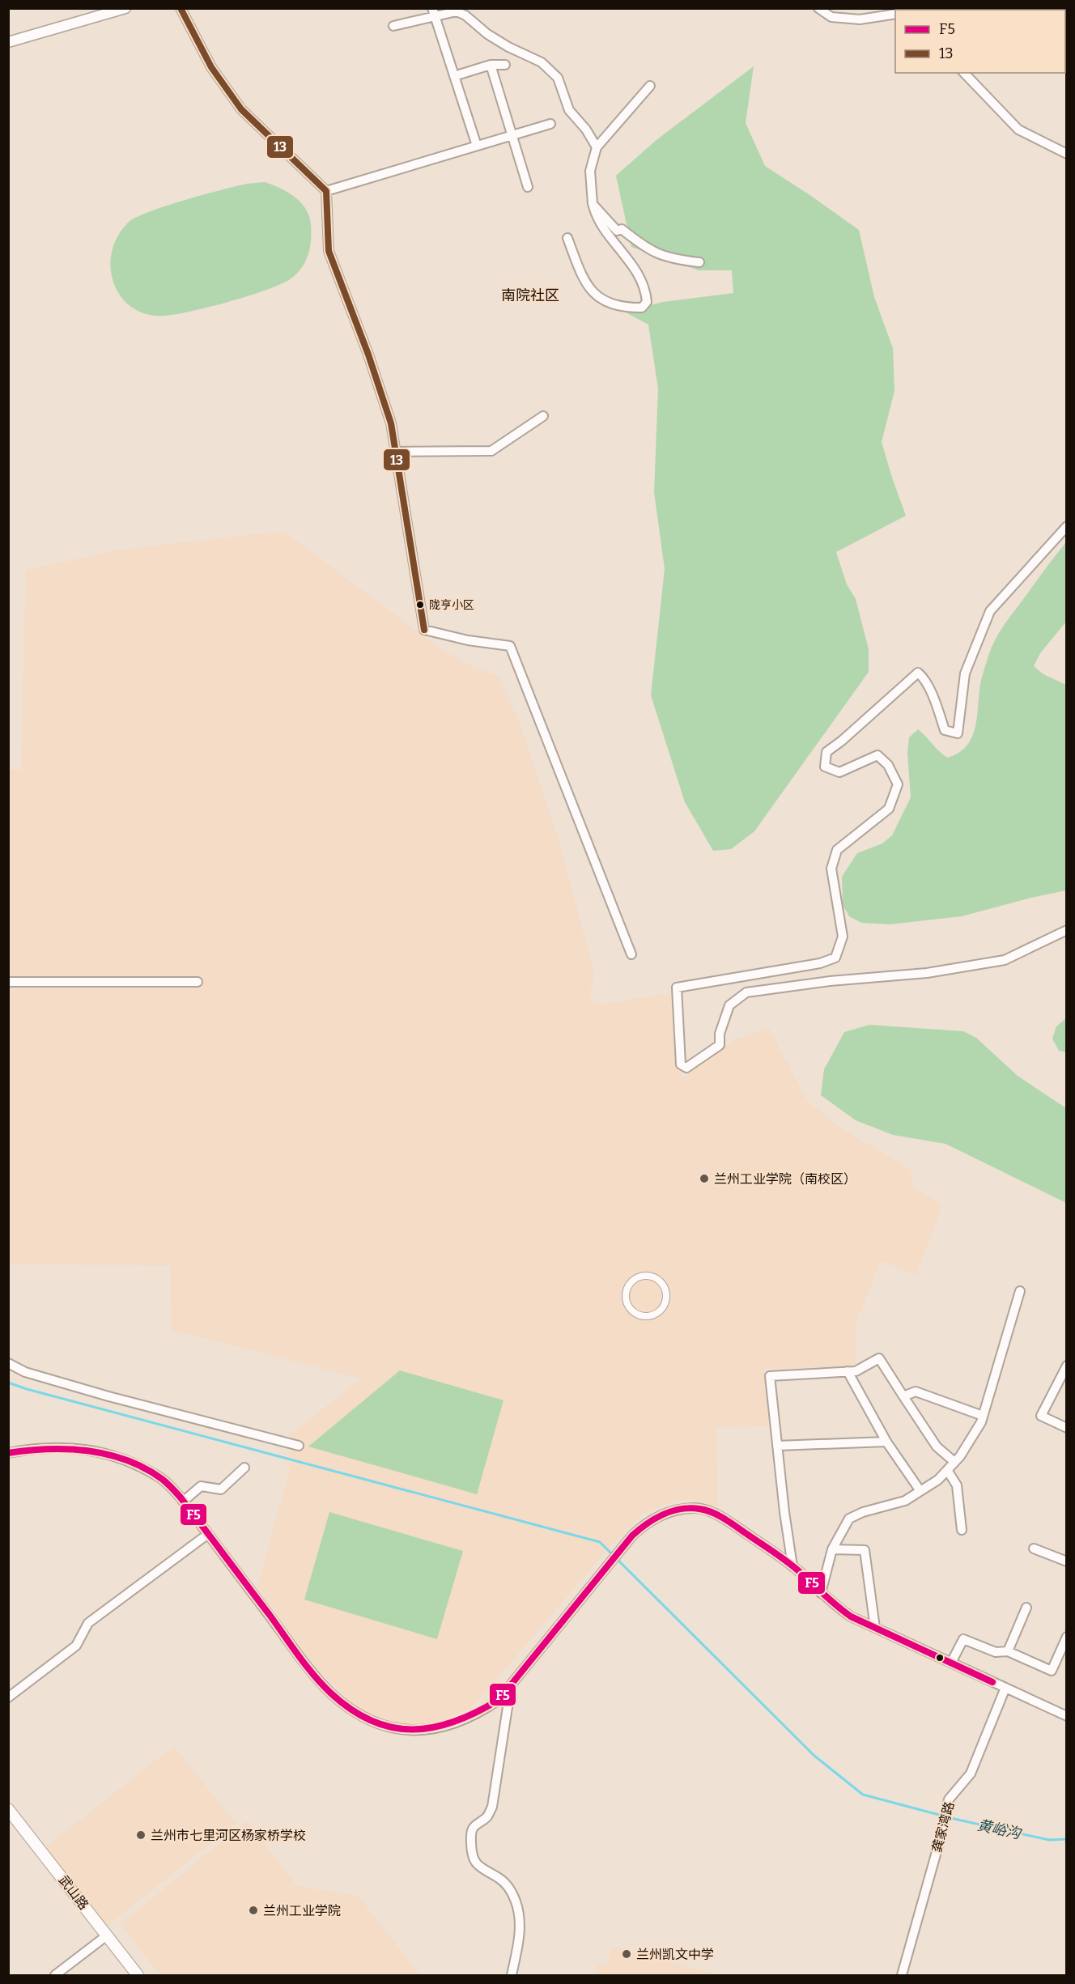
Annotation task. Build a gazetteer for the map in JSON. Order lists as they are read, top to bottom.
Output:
{
  "streets": {
    "main road": ["武山路"],
    "street": ["龚家湾路"]
  },
  "districts": ["南院社区"],
  "water": ["黄峪沟"],
  "places": [
    "陇亨小区",
    "兰州工业学院（南校区）",
    "兰州市七里河区杨家桥学校",
    "兰州工业学院",
    "兰州凯文中学"
  ],
  "lines": ["transit line 13", "transit line F5"],
  "legend": ["F5", "13"]
}
